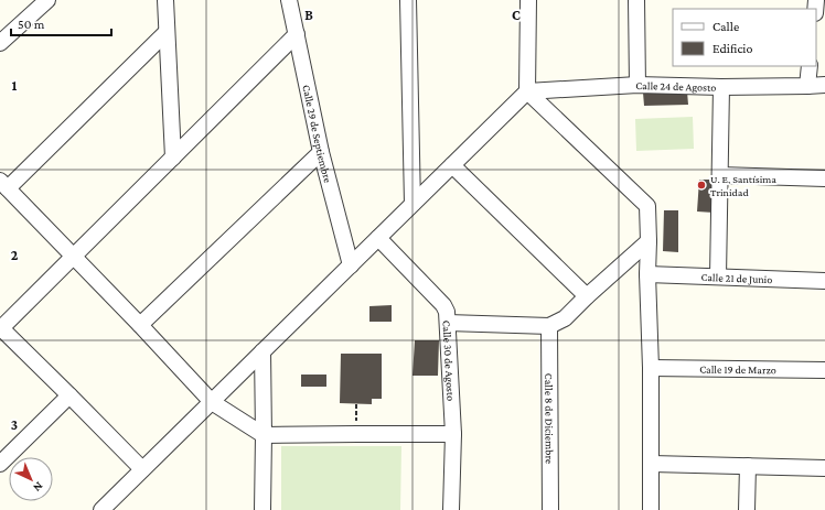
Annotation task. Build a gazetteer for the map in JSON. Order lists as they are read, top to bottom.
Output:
{
  "streets": {
    "street": [
      "Calle 24 de Agosto",
      "Calle 29 de Septiembre",
      "Calle 21 de Junio",
      "Calle 30 de Agosto",
      "Calle 19 de Marzo",
      "Calle 8 de Diciembre"
    ]
  },
  "places": ["U. E. Santísima Trinidad"],
  "legend": ["Calle", "Edificio"],
  "scale_bar": "50 m",
  "north": "bottom right",
  "grid": {
    "columns": ["B", "C"],
    "rows": ["1", "2", "3"]
  }
}
